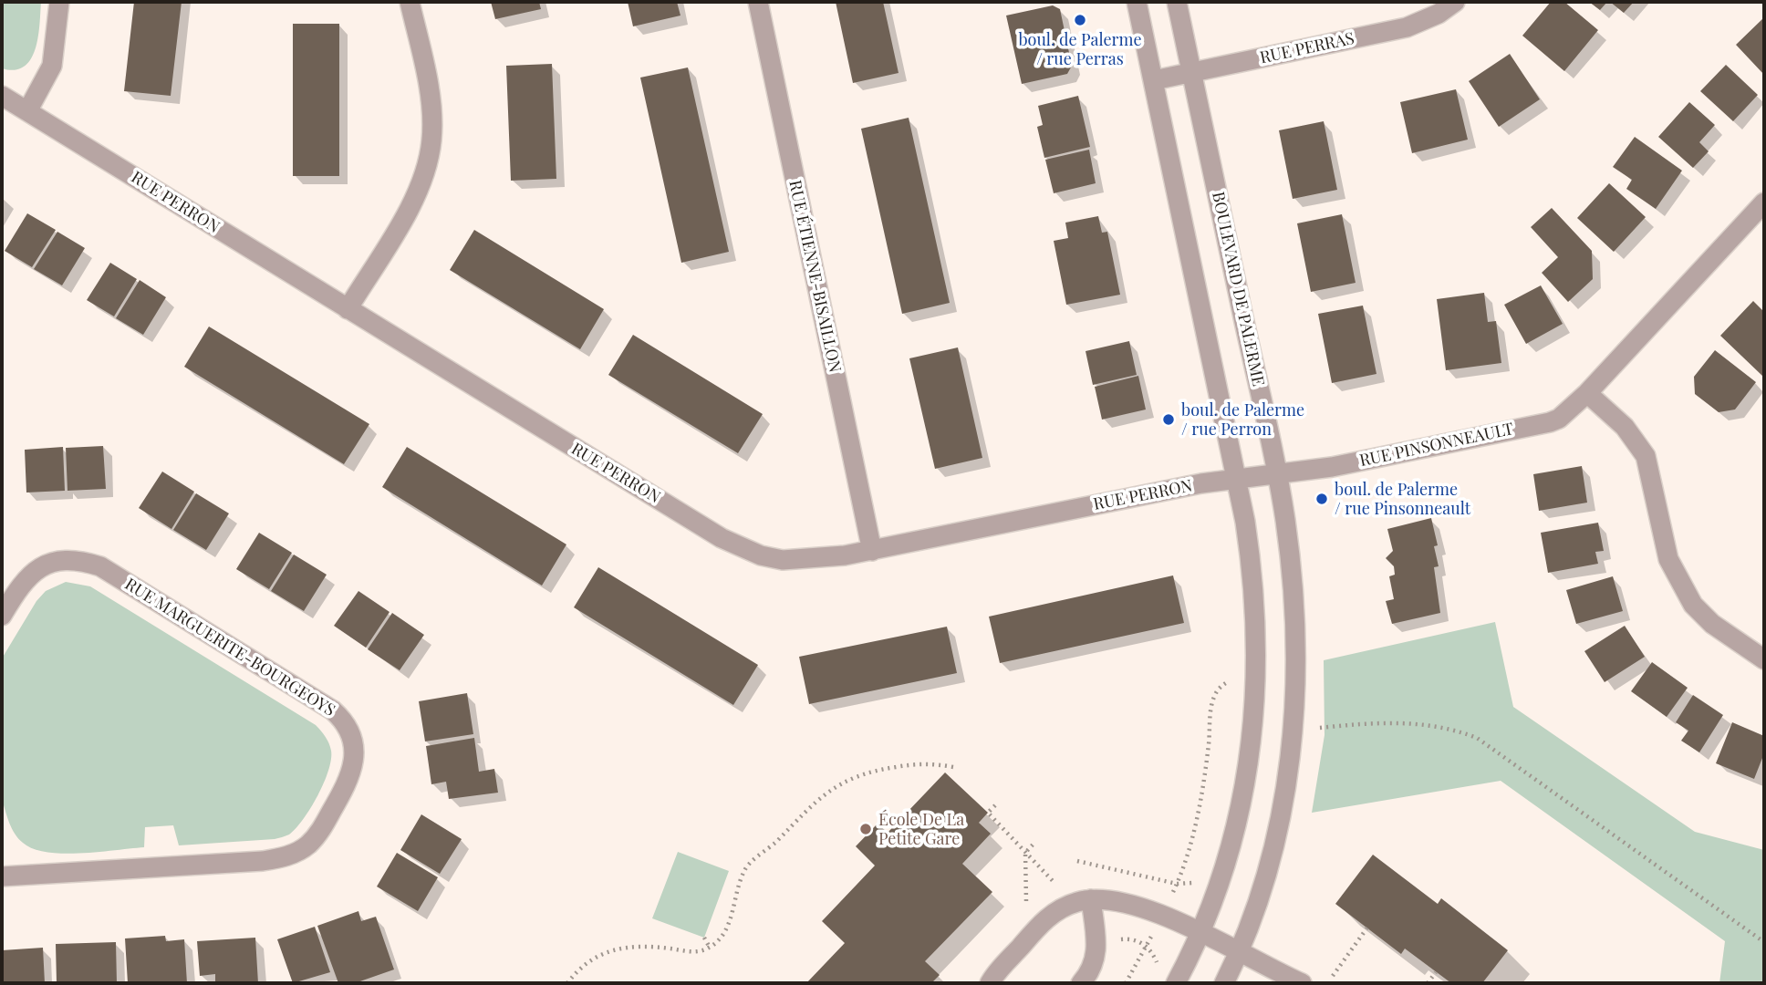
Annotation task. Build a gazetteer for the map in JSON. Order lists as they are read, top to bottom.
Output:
{
  "streets": {
    "street": [
      "RUE PERRAS",
      "RUE PERRON",
      "RUE ÉTIENNE-BISAILLON",
      "BOULEVARD DE PALERME",
      "RUE PINSONNEAULT",
      "RUE MARGUERITE-BOURGEOYS"
    ]
  },
  "crossings": [
    ["RUE PERRAS", "BOULEVARD DE PALERME"],
    ["RUE PERRON", "RUE ÉTIENNE-BISAILLON"],
    ["RUE PERRON", "BOULEVARD DE PALERME"],
    ["RUE PERRON", "RUE PINSONNEAULT"],
    ["BOULEVARD DE PALERME", "RUE PINSONNEAULT"]
  ],
  "places": [
    "boul. de Palerme / rue Perras",
    "boul. de Palerme / rue Perron",
    "boul. de Palerme / rue Pinsonneault",
    "École De La Petite Gare"
  ]
}
